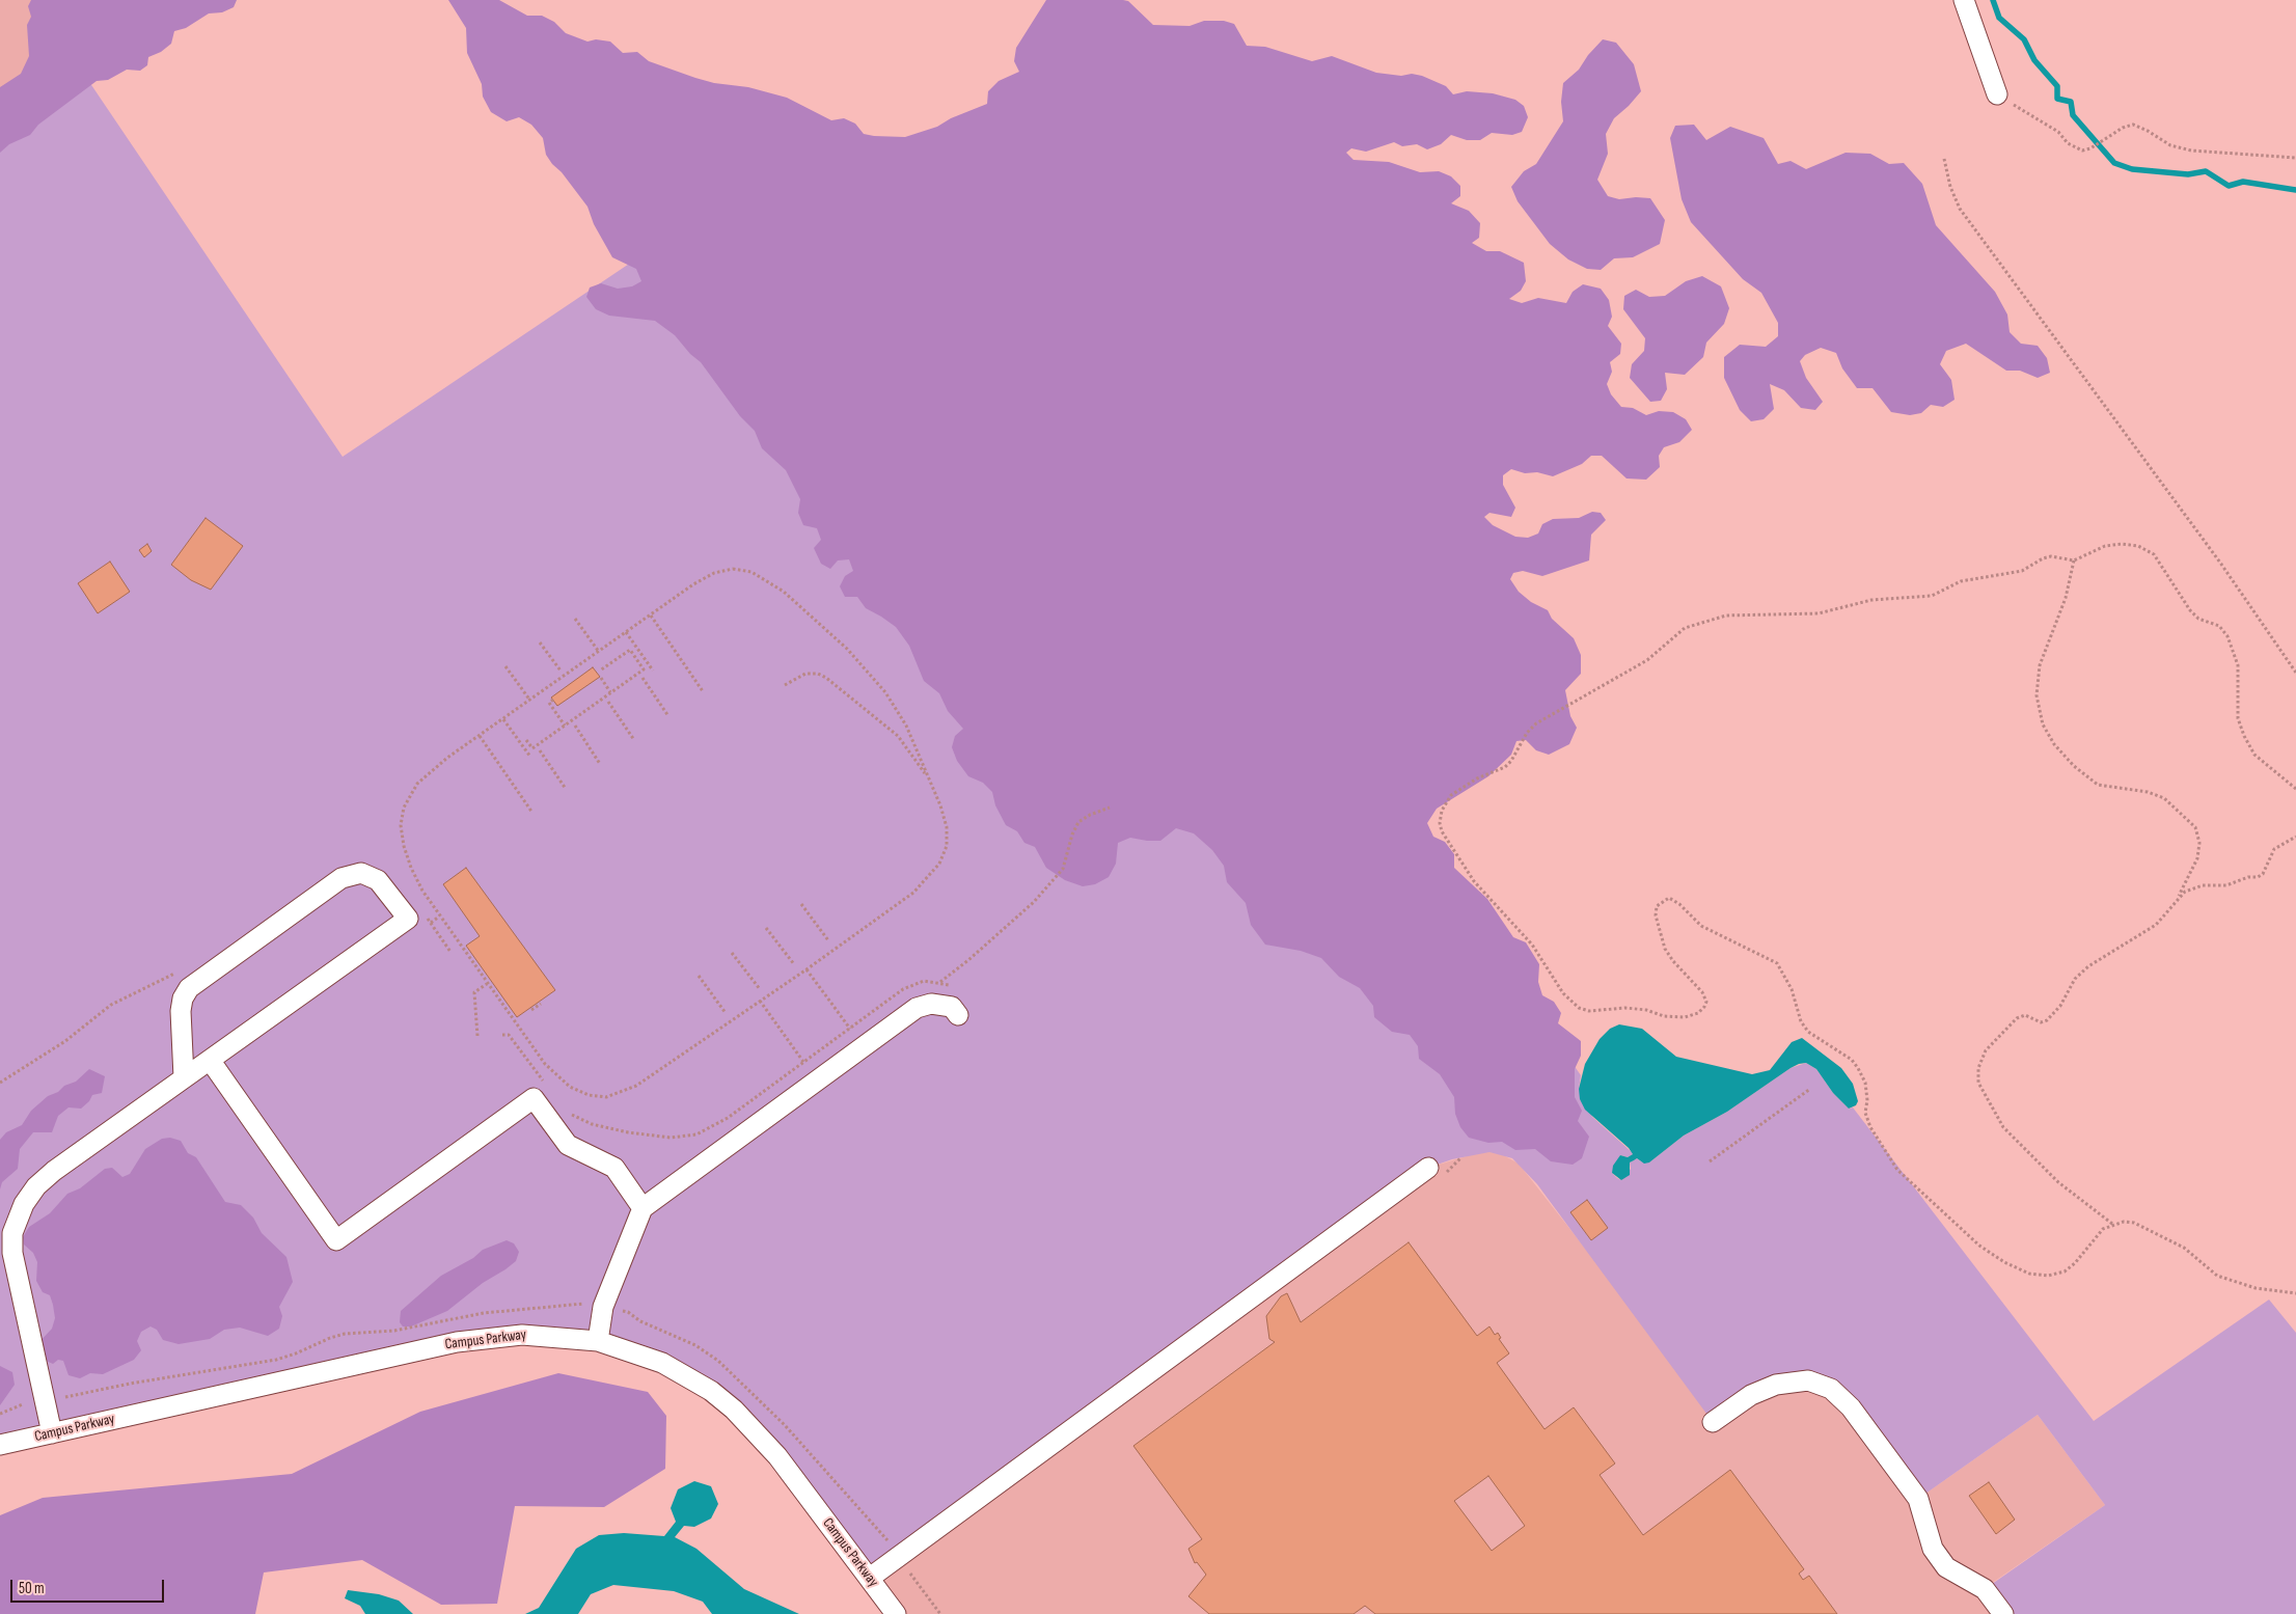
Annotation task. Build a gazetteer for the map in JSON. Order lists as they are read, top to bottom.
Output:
{
  "streets": {
    "street": ["Campus Parkway"]
  },
  "scale_bar": "50 m"
}
